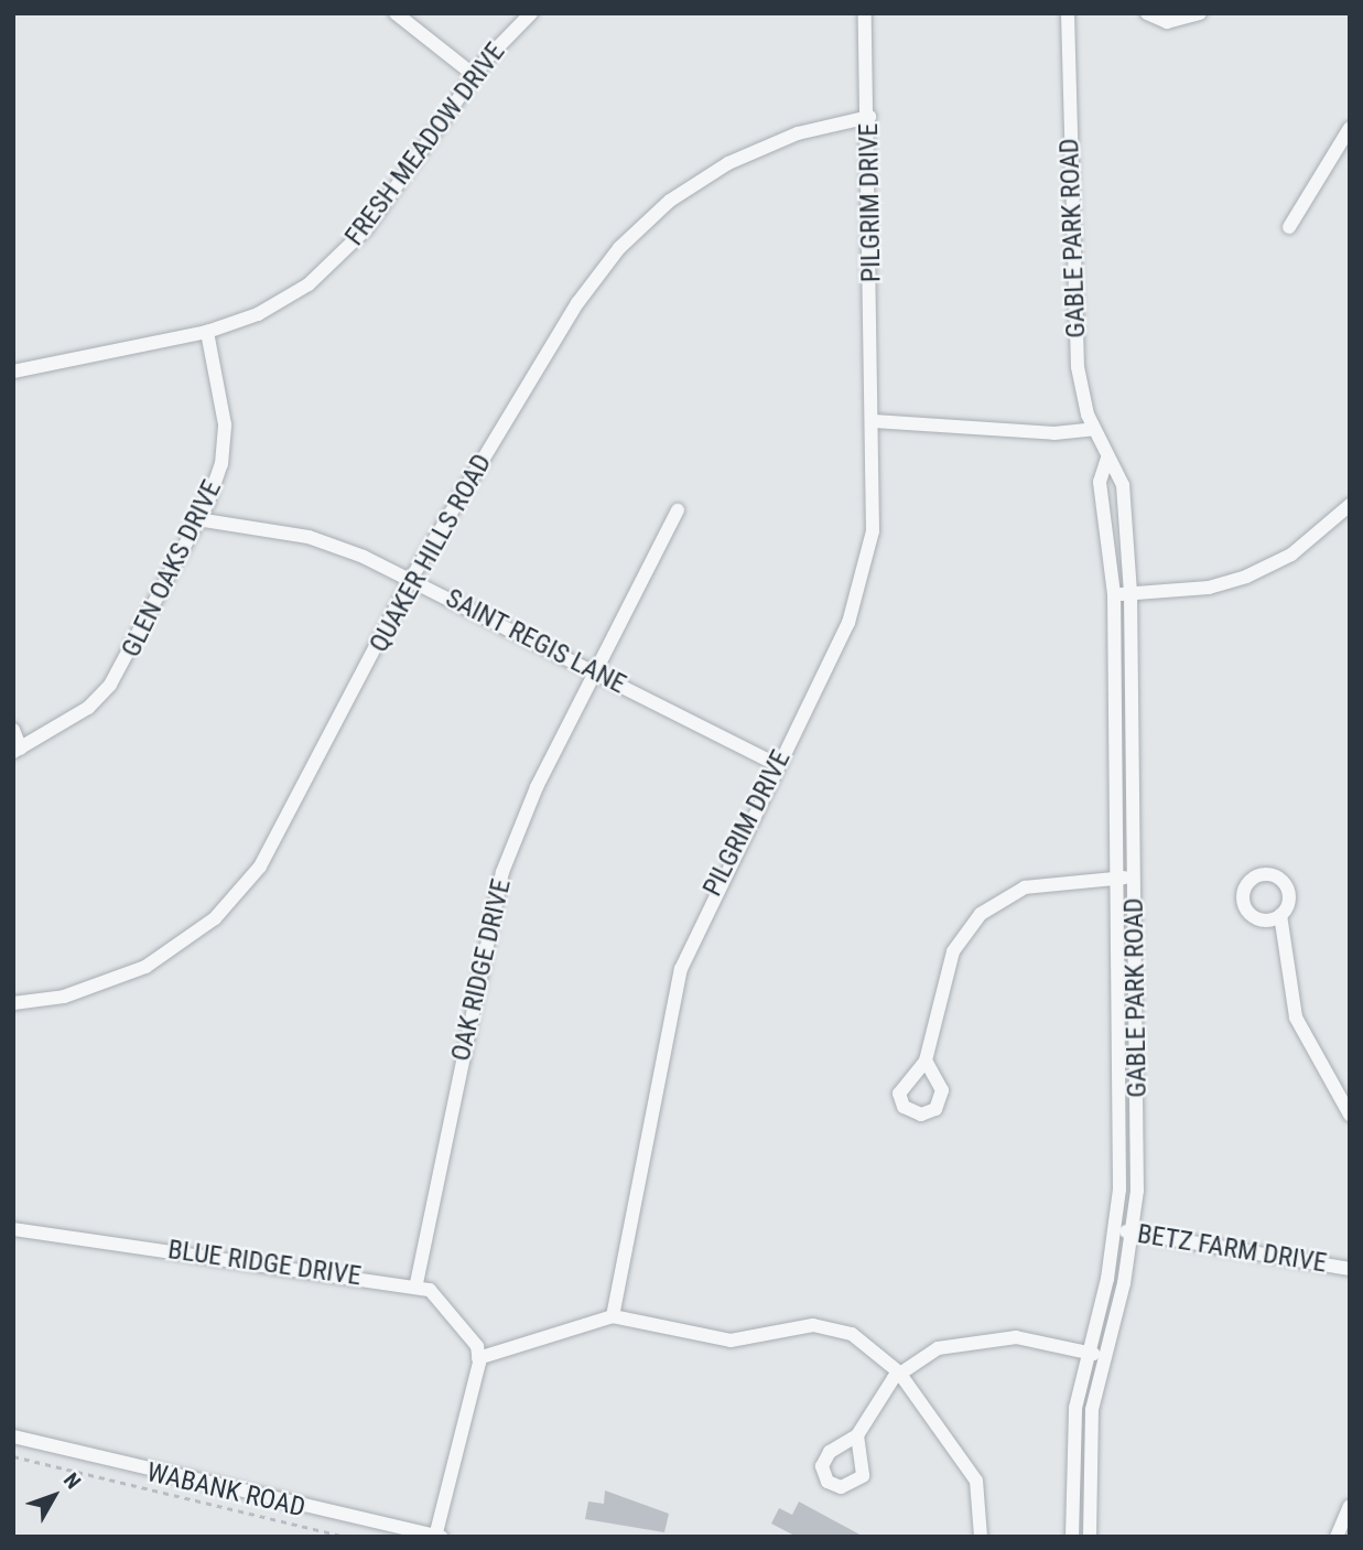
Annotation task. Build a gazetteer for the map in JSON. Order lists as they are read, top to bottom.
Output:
{
  "streets": {
    "street": [
      "FRESH MEADOW DRIVE",
      "PILGRIM DRIVE",
      "GABLE PARK ROAD",
      "QUAKER HILLS ROAD",
      "GLEN OAKS DRIVE",
      "SAINT REGIS LANE",
      "OAK RIDGE DRIVE",
      "BETZ FARM DRIVE",
      "BLUE RIDGE DRIVE",
      "WABANK ROAD"
    ]
  },
  "crossings": [
    ["FRESH MEADOW DRIVE", "GLEN OAKS DRIVE"],
    ["PILGRIM DRIVE", "QUAKER HILLS ROAD"],
    ["PILGRIM DRIVE", "SAINT REGIS LANE"],
    ["GABLE PARK ROAD", "BETZ FARM DRIVE"],
    ["QUAKER HILLS ROAD", "SAINT REGIS LANE"],
    ["GLEN OAKS DRIVE", "SAINT REGIS LANE"],
    ["SAINT REGIS LANE", "OAK RIDGE DRIVE"],
    ["OAK RIDGE DRIVE", "BLUE RIDGE DRIVE"]
  ],
  "north": "top right"
}
